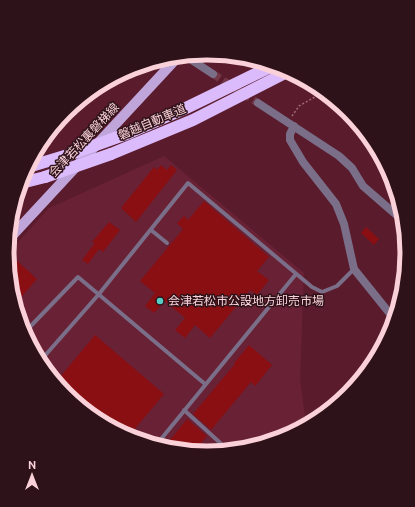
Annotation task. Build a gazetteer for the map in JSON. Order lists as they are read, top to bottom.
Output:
{
  "streets": {
    "highway": ["磐越自動車道"],
    "main road": ["会津若松裏磐梯線"]
  },
  "places": ["会津若松市公設地方卸売市場"],
  "north": "top"
}
